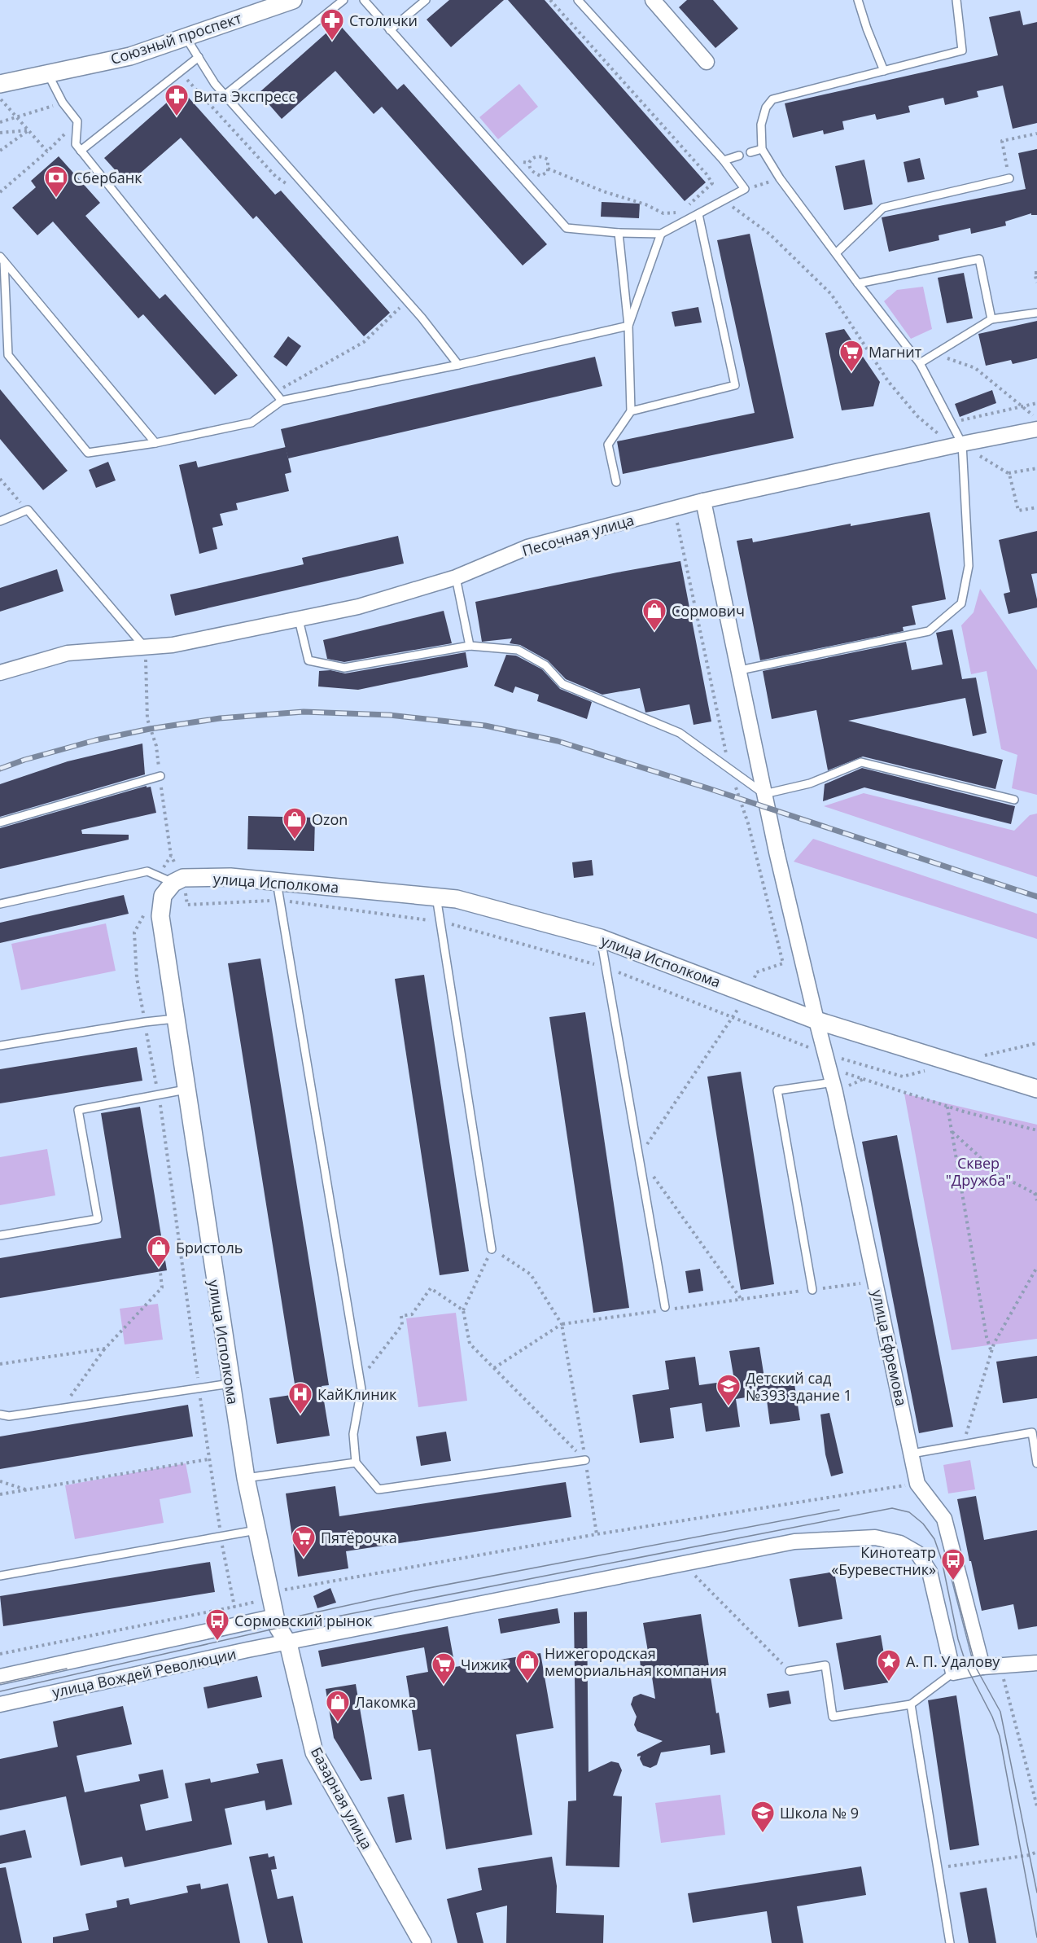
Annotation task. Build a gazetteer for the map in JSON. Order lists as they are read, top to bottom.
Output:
{
  "streets": {
    "street": [
      "Союзный проспект",
      "Песочная улица",
      "улица Исполкома",
      "улица Ефремова",
      "улица Вождей Революции",
      "Базарная улица"
    ]
  },
  "crossings": [
    ["Песочная улица", "улица Ефремова"],
    ["улица Исполкома", "улица Ефремова"],
    ["улица Исполкома", "улица Вождей Революции"],
    ["улица Исполкома", "Базарная улица"],
    ["улица Вождей Революции", "Базарная улица"]
  ],
  "parks": ["Сквер \"Дружба\""],
  "places": {
    "pharmacy": ["Столички", "Вита Экспресс"],
    "bank": ["Сбербанк"],
    "supermarket": ["Магнит", "Пятёрочка", "Чижик"],
    "shop": [
      "Сормович",
      "Ozon",
      "Бристоль",
      "Нижегородская мемориальная компания",
      "Лакомка"
    ],
    "school or university": ["Детский сад №393 здание 1", "Школа № 9"],
    "hospital": ["КайКлиник"],
    "bus stop": ["Кинотеатр «Буревестник»", "Сормовский рынок"],
    "place": ["А. П. Удалову"]
  }
}
